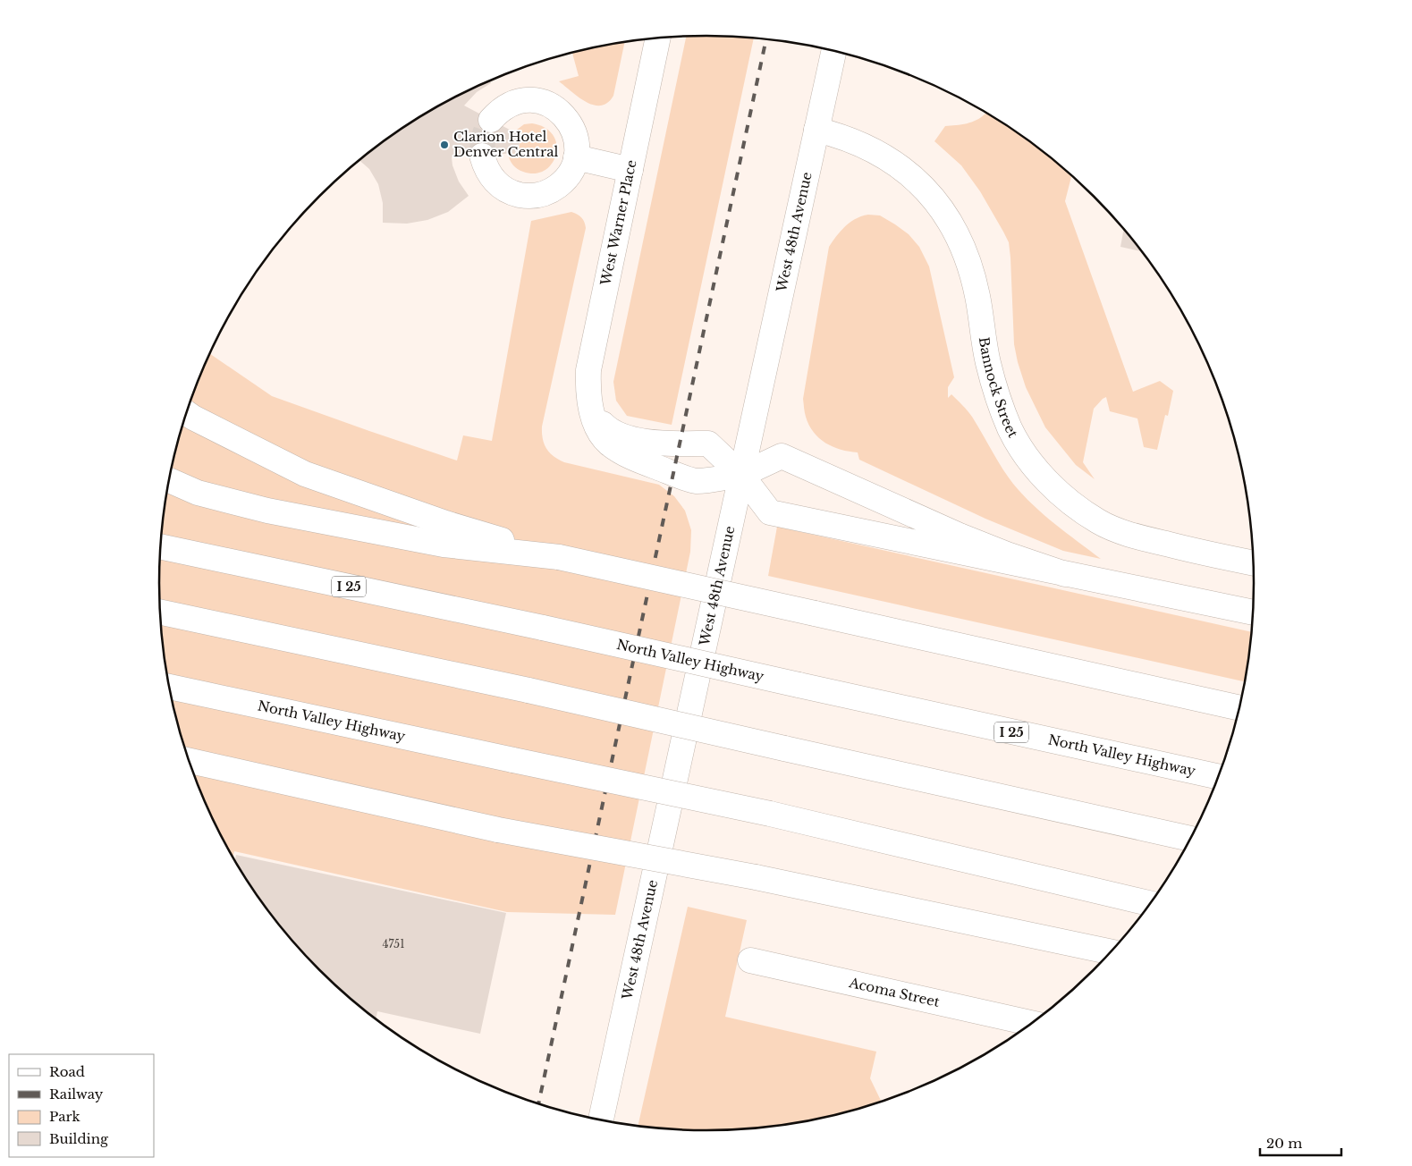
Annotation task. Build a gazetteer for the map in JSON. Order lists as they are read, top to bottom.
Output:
{
  "streets": {
    "main road": [
      "West Warner Place",
      "West 48th Avenue",
      "Bannock Street",
      "I 25",
      "North Valley Highway",
      "Acoma Street"
    ]
  },
  "crossings": [
    ["West Warner Place", "West 48th Avenue"],
    ["West 48th Avenue", "Bannock Street"]
  ],
  "places": ["Clarion Hotel Denver Central"],
  "house_numbers": ["4751"],
  "legend": [
    "Road",
    "Railway",
    "Park",
    "Building"
  ],
  "scale_bar": "20 m"
}
